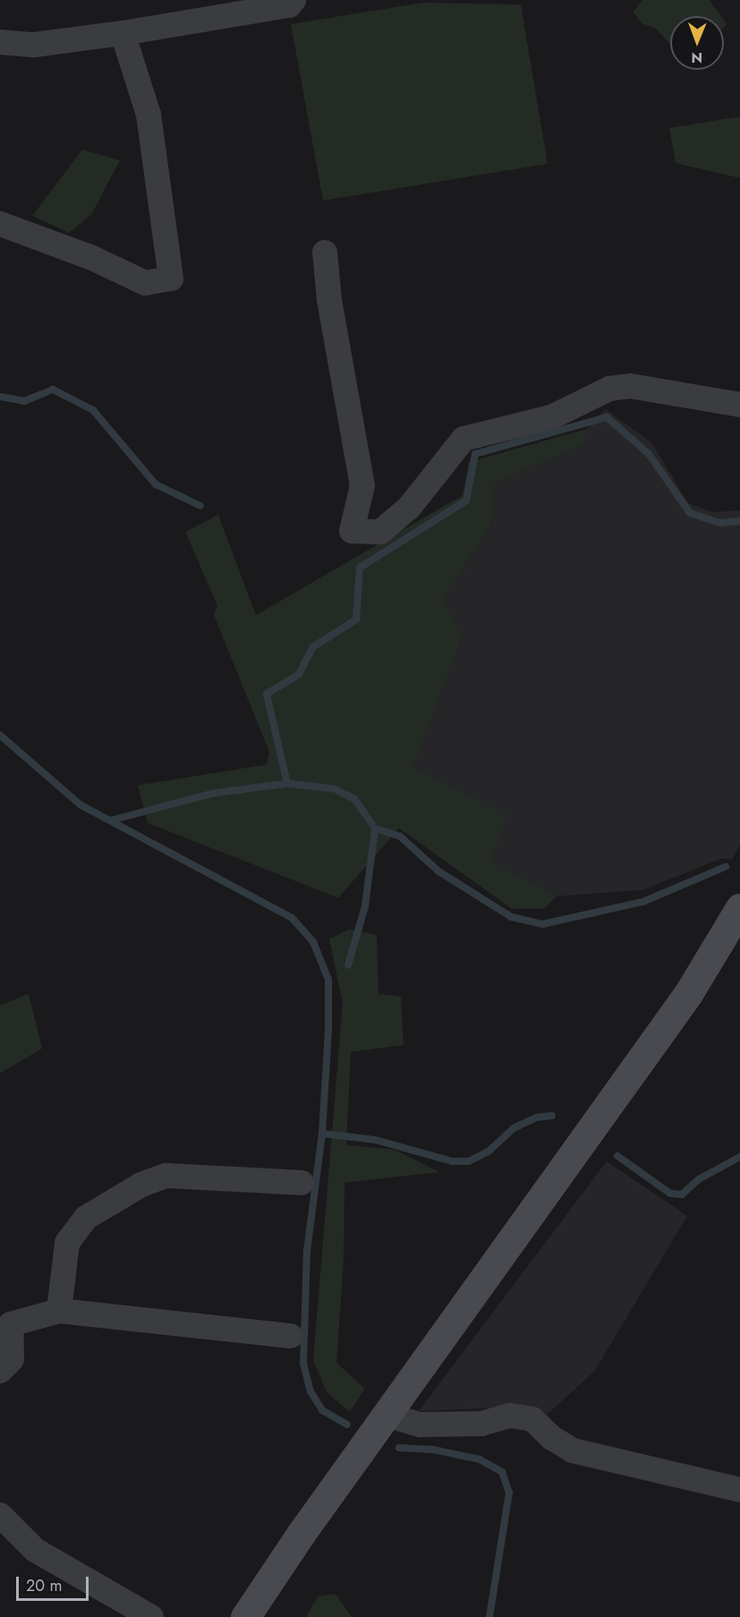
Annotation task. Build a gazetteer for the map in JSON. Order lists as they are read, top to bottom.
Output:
{
  "scale_bar": "20 m",
  "north": "bottom"
}
